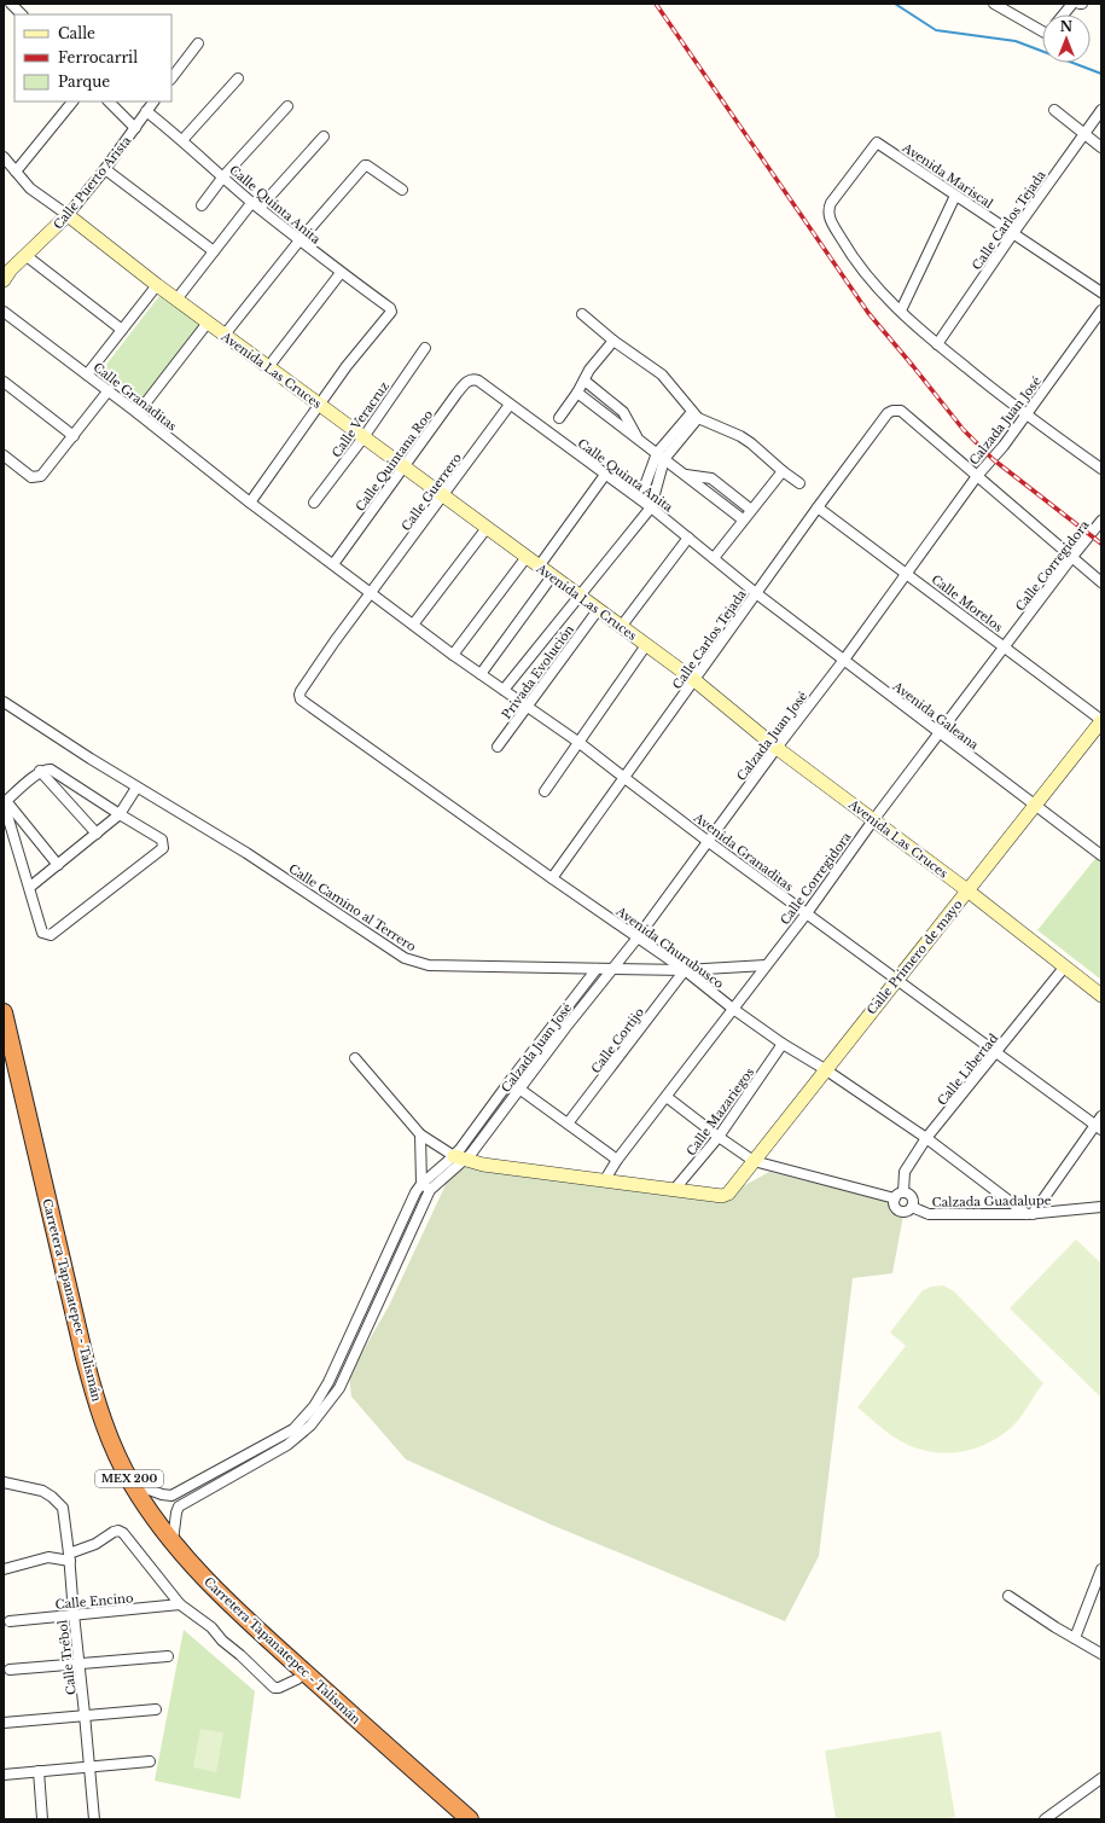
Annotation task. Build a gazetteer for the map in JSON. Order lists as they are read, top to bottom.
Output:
{
  "streets": {
    "highway": ["Carretera Tapanatepec - Talismán", "MEX 200"],
    "street": [
      "Avenida Mariscal",
      "Calle Puerto Arista",
      "Calle Quinta Anita",
      "Calle Carlos Tejada",
      "Avenida Las Cruces",
      "Calle Granaditas",
      "Calle Veracruz",
      "Calzada Juan José",
      "Calle Quintana Roo",
      "Calle Guerrero",
      "Calle Corregidora",
      "Calle Morelos",
      "Privada Evolución",
      "Avenida Galeana",
      "Avenida Granaditas",
      "Calle Camino al Terrero",
      "Avenida Churubusco",
      "Calle Primero de mayo",
      "Calle Cortijo",
      "Calle Libertad",
      "Calle Mazariegos",
      "Calzada Guadalupe",
      "Calle Encino",
      "Calle Trébol"
    ]
  },
  "crossings": [
    ["Avenida Mariscal", "Calle Carlos Tejada"],
    ["Calle Puerto Arista", "Calle Quinta Anita"],
    ["Calle Puerto Arista", "Avenida Las Cruces"],
    ["Calle Quinta Anita", "Calle Carlos Tejada"],
    ["Calle Quinta Anita", "Avenida Las Cruces"],
    ["Calle Quinta Anita", "Calle Quintana Roo"],
    ["Calle Quinta Anita", "Calle Guerrero"],
    ["Calle Quinta Anita", "Avenida Galeana"],
    ["Calle Carlos Tejada", "Avenida Las Cruces"],
    ["Calle Carlos Tejada", "Calzada Juan José"],
    ["Calle Carlos Tejada", "Calle Morelos"],
    ["Calle Carlos Tejada", "Avenida Galeana"],
    ["Calle Carlos Tejada", "Avenida Granaditas"],
    ["Calle Carlos Tejada", "Avenida Churubusco"],
    ["Avenida Las Cruces", "Calle Veracruz"],
    ["Avenida Las Cruces", "Calzada Juan José"],
    ["Avenida Las Cruces", "Calle Quintana Roo"],
    ["Avenida Las Cruces", "Calle Guerrero"],
    ["Avenida Las Cruces", "Calle Corregidora"],
    ["Avenida Las Cruces", "Privada Evolución"],
    ["Avenida Las Cruces", "Calle Primero de mayo"],
    ["Avenida Las Cruces", "Calle Libertad"],
    ["Calle Granaditas", "Calle Quintana Roo"],
    ["Calle Granaditas", "Avenida Granaditas"],
    ["Calzada Juan José", "Calle Morelos"],
    ["Calzada Juan José", "Avenida Galeana"],
    ["Calzada Juan José", "Avenida Granaditas"],
    ["Calzada Juan José", "Calle Camino al Terrero"],
    ["Calzada Juan José", "Avenida Churubusco"],
    ["Calle Quintana Roo", "Avenida Granaditas"],
    ["Calle Guerrero", "Avenida Granaditas"],
    ["Calle Guerrero", "Avenida Churubusco"],
    ["Calle Corregidora", "Calle Morelos"],
    ["Calle Corregidora", "Avenida Galeana"],
    ["Calle Corregidora", "Avenida Granaditas"],
    ["Calle Corregidora", "Calle Camino al Terrero"],
    ["Calle Corregidora", "Avenida Churubusco"],
    ["Calle Morelos", "Calle Primero de mayo"],
    ["Privada Evolución", "Avenida Granaditas"],
    ["Avenida Galeana", "Calle Primero de mayo"],
    ["Avenida Granaditas", "Calle Primero de mayo"],
    ["Avenida Granaditas", "Calle Libertad"],
    ["Calle Camino al Terrero", "Avenida Churubusco"],
    ["Calle Camino al Terrero", "Calle Cortijo"],
    ["Avenida Churubusco", "Calle Primero de mayo"],
    ["Avenida Churubusco", "Calle Cortijo"],
    ["Avenida Churubusco", "Calle Libertad"],
    ["Avenida Churubusco", "Calle Mazariegos"],
    ["Avenida Churubusco", "Calzada Guadalupe"],
    ["Calle Primero de mayo", "Calle Mazariegos"],
    ["Calle Libertad", "Calzada Guadalupe"],
    ["Calle Encino", "Calle Trébol"]
  ],
  "legend": ["Calle", "Ferrocarril", "Parque"],
  "north": "top"
}
